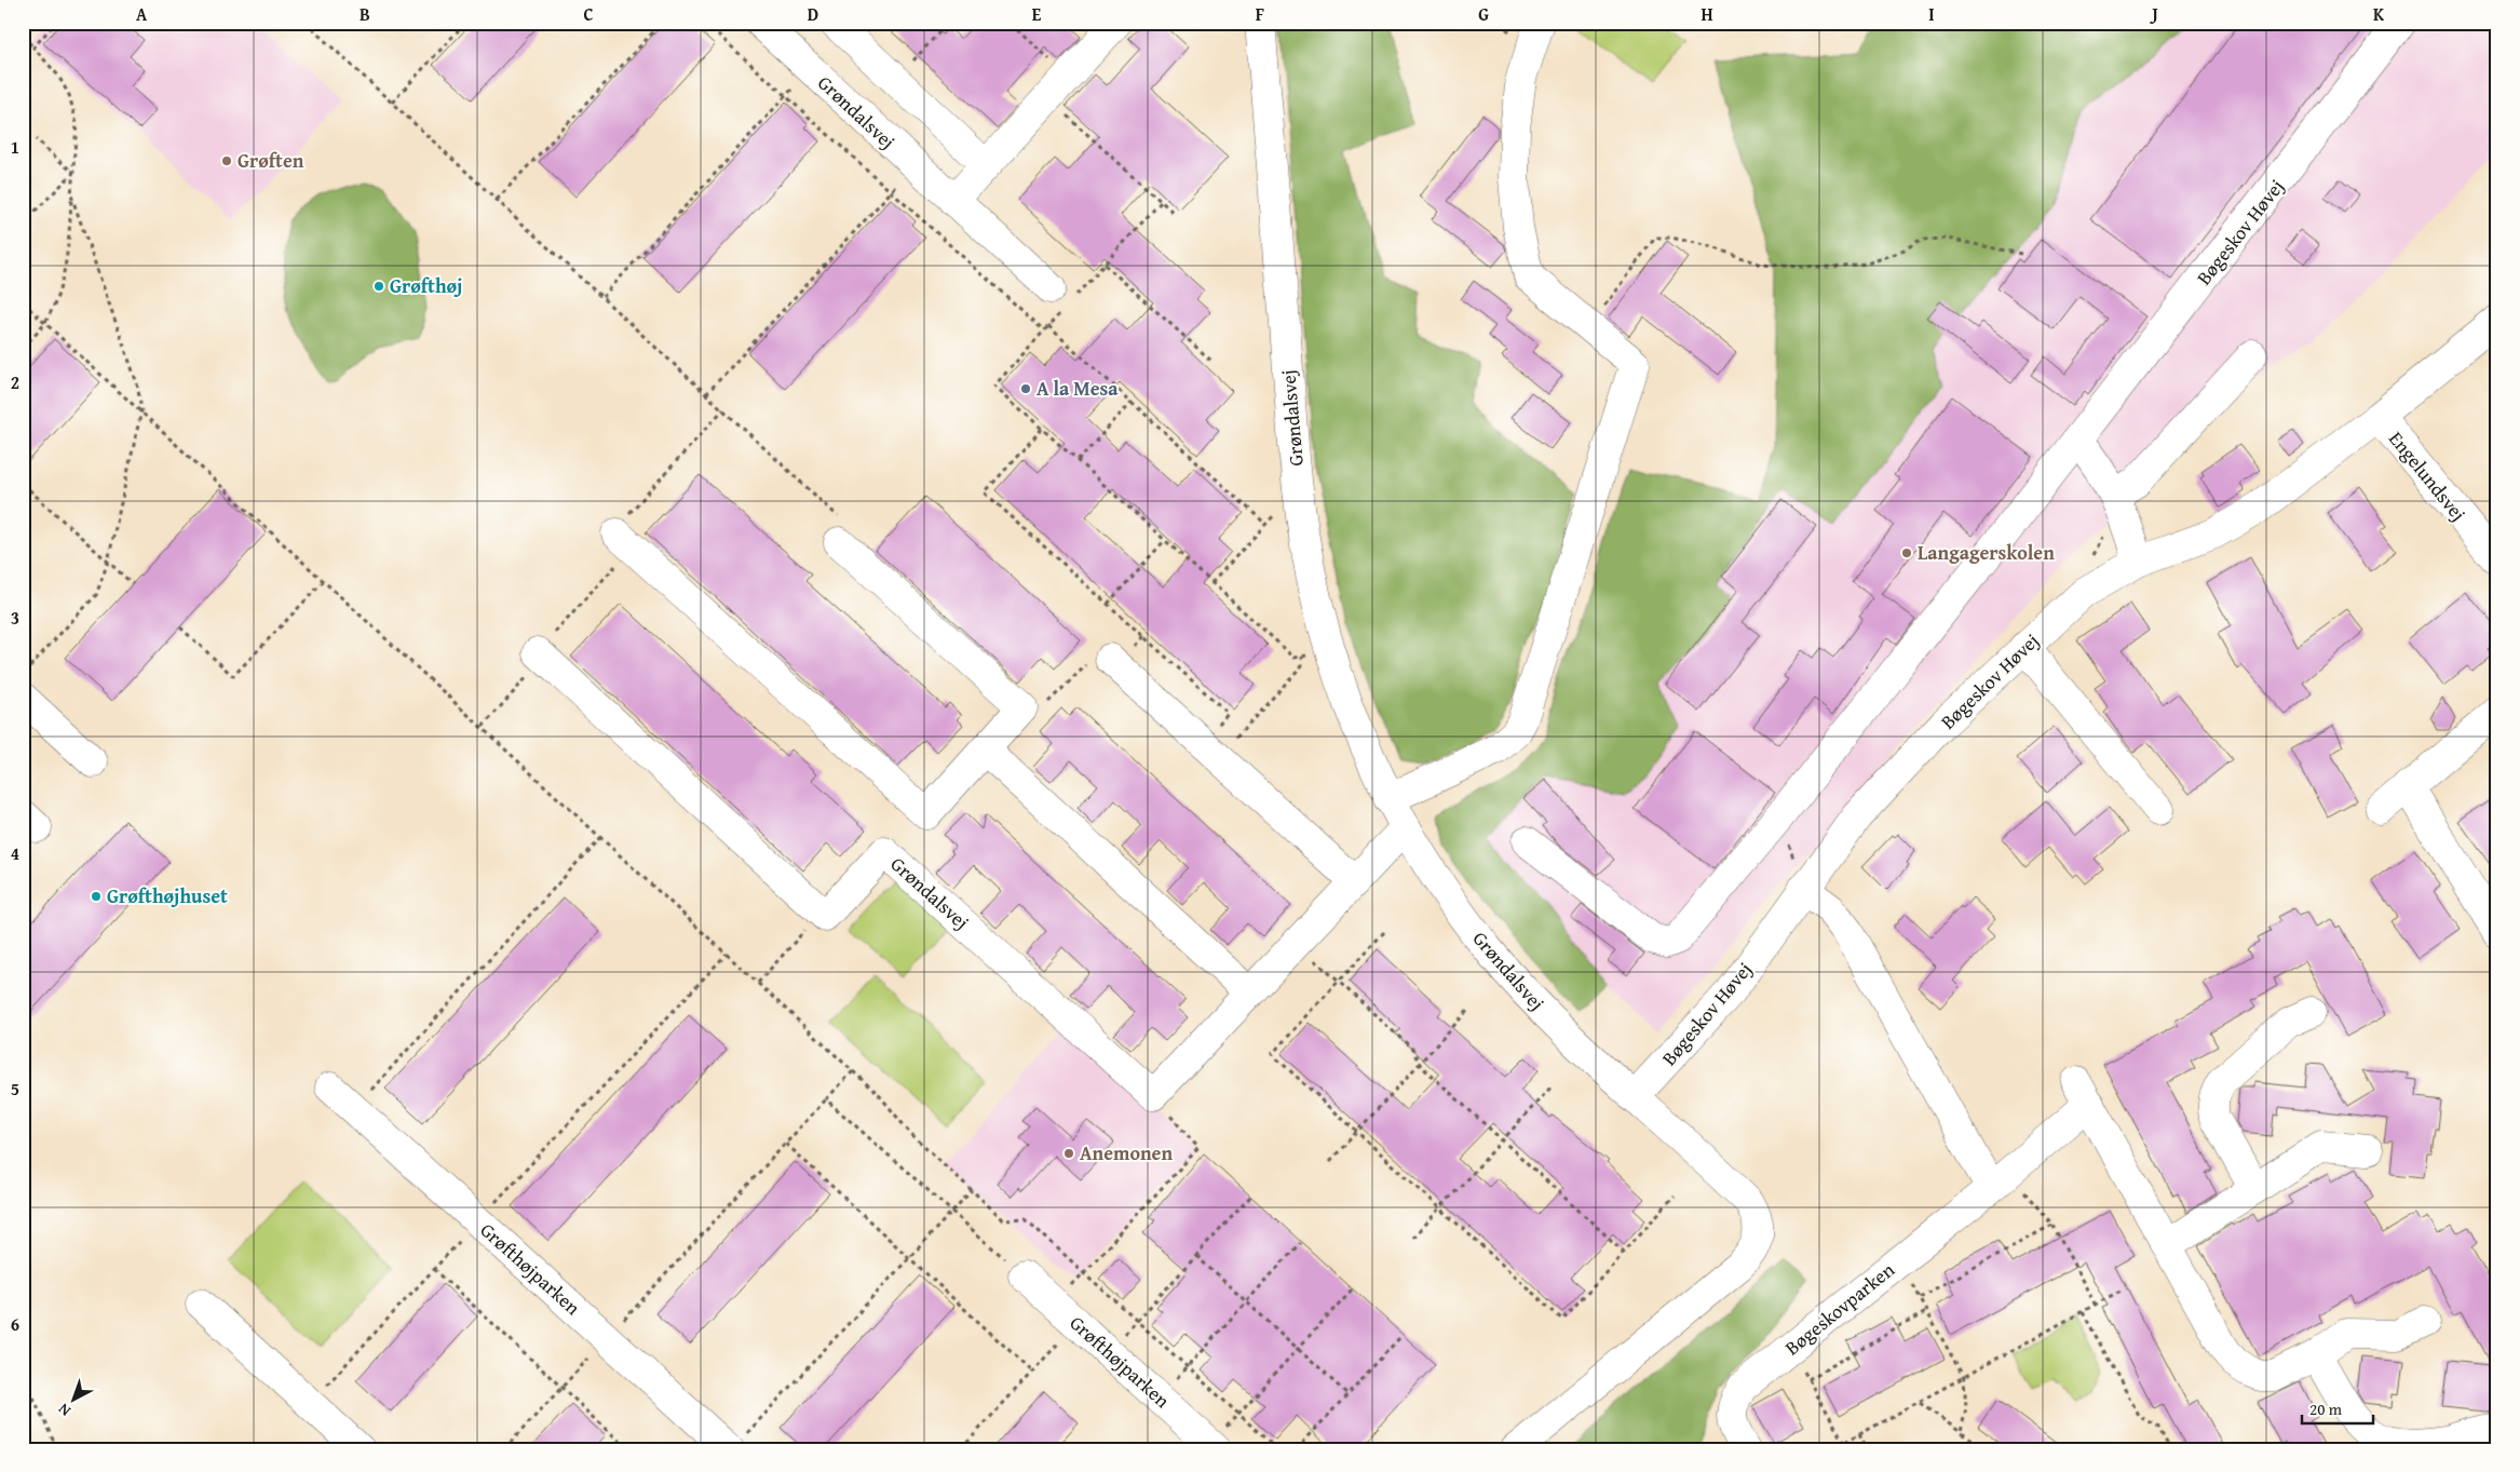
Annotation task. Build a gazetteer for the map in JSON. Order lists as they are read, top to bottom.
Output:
{
  "streets": {
    "street": [
      "Grøndalsvej",
      "Bøgeskov Høvej",
      "Engelundsvej",
      "Grøfthøjparken",
      "Bøgeskovparken"
    ]
  },
  "crossings": [
    ["Grøndalsvej", "Bøgeskov Høvej"],
    ["Bøgeskov Høvej", "Engelundsvej"]
  ],
  "places": [
    "Grøften",
    "Grøfthøj",
    "A la Mesa",
    "Langagerskolen",
    "Grøfthøjhuset",
    "Anemonen"
  ],
  "scale_bar": "20 m",
  "north": "bottom left",
  "grid": {
    "columns": [
      "A",
      "B",
      "C",
      "D",
      "E",
      "F",
      "G",
      "H",
      "I",
      "J",
      "K"
    ],
    "rows": [
      "1",
      "2",
      "3",
      "4",
      "5",
      "6"
    ]
  }
}
